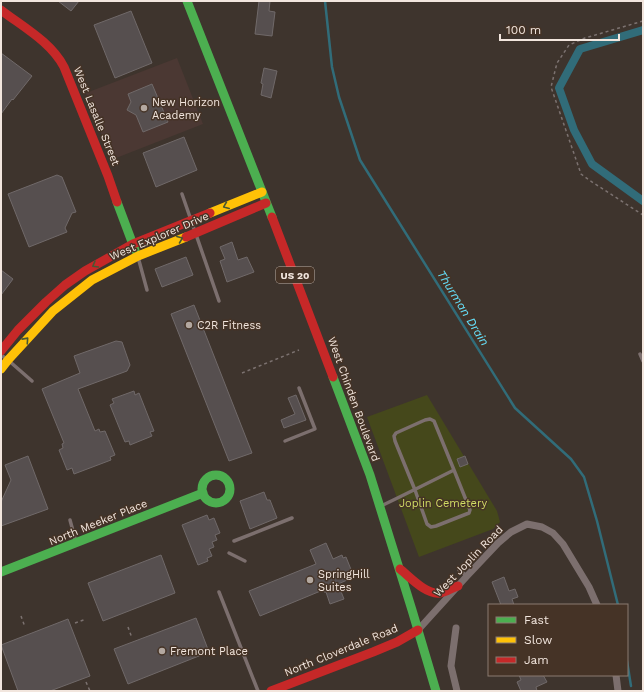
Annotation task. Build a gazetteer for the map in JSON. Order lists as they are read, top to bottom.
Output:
{
  "streets": {
    "street": [
      "West Lasalle Street",
      "West Explorer Drive",
      "US 20",
      "West Chinden Boulevard",
      "North Meeker Place",
      "West Joplin Road",
      "North Cloverdale Road"
    ]
  },
  "crossings": [
    ["West Lasalle Street", "West Explorer Drive"],
    ["West Explorer Drive", "West Chinden Boulevard"],
    ["West Chinden Boulevard", "West Joplin Road"],
    ["West Chinden Boulevard", "North Cloverdale Road"],
    ["West Joplin Road", "North Cloverdale Road"]
  ],
  "water": ["Thurman Drain"],
  "parks": ["Joplin Cemetery"],
  "places": [
    "New Horizon Academy",
    "C2R Fitness",
    "SpringHill Suites",
    "Fremont Place"
  ],
  "legend": ["Fast", "Slow", "Jam"],
  "scale_bar": "100 m"
}
